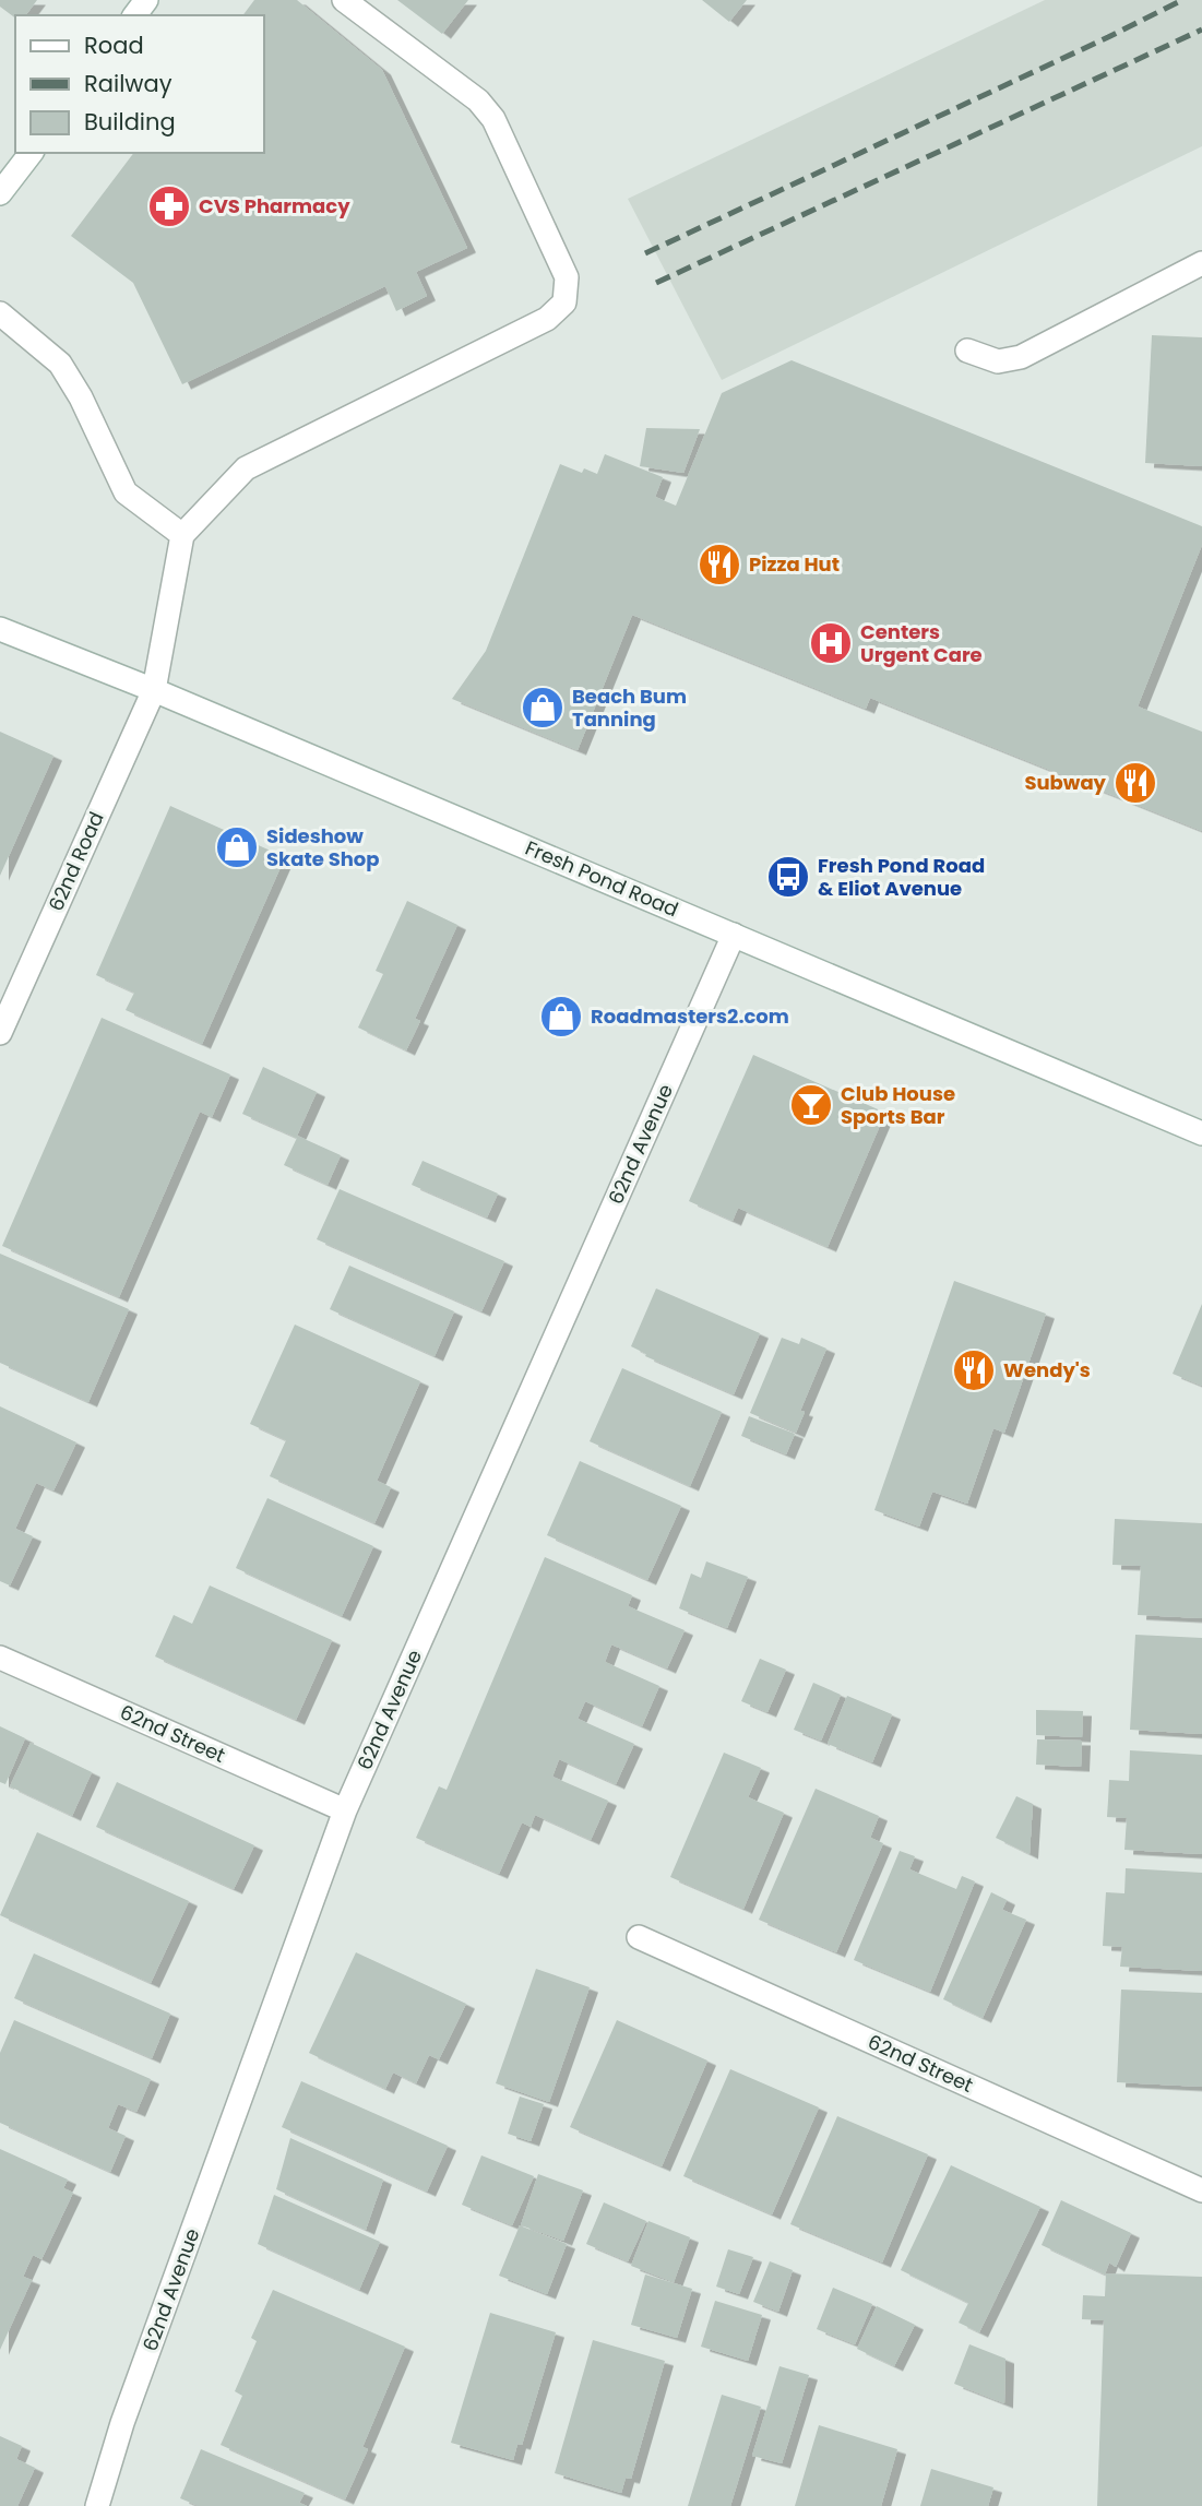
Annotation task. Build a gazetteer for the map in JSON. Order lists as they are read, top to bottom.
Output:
{
  "streets": {
    "street": [
      "62nd Road",
      "Fresh Pond Road",
      "62nd Avenue",
      "62nd Street"
    ]
  },
  "crossings": [
    ["62nd Road", "Fresh Pond Road"],
    ["Fresh Pond Road", "62nd Avenue"],
    ["62nd Avenue", "62nd Street"]
  ],
  "places": {
    "pharmacy": ["CVS Pharmacy"],
    "restaurant": ["Pizza Hut", "Subway", "Wendy's"],
    "hospital": ["Centers Urgent Care"],
    "shop": ["Beach Bum Tanning", "Sideshow Skate Shop", "Roadmasters2.com"],
    "bus stop": ["Fresh Pond Road & Eliot Avenue"],
    "bar": ["Club House Sports Bar"]
  },
  "legend": ["Road", "Railway", "Building"]
}
